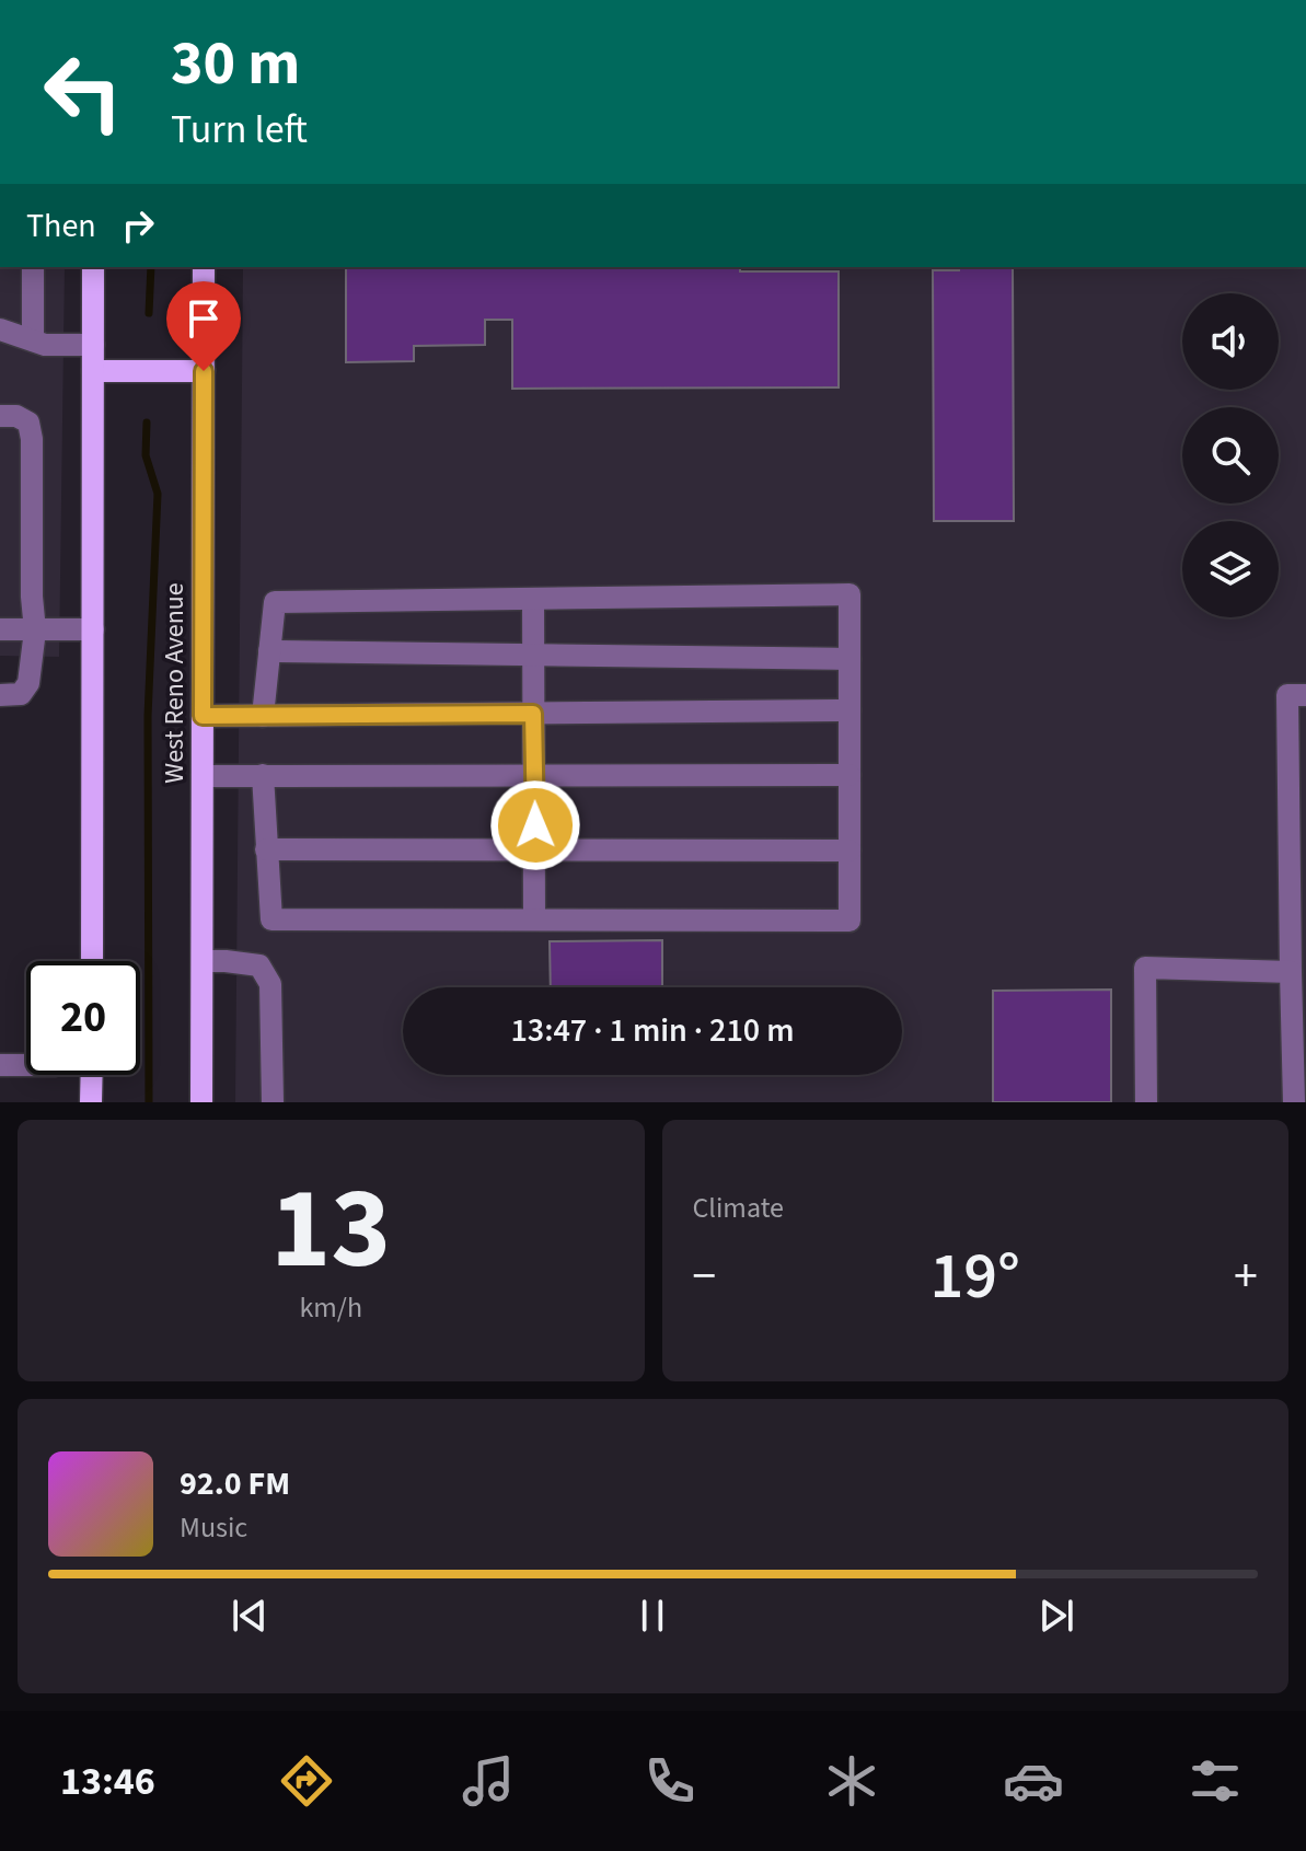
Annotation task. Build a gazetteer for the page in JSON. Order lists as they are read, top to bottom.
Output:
{
  "streets": {
    "main road": ["West Reno Avenue"]
  },
  "page": {
    "turn": ["30 m", "Turn left"],
    "then": "Then",
    "limit": "20",
    "trip": "13:47 · 1 min · 210 m",
    "tile": [
      ["13", "km/h"],
      "Climate"
    ],
    "heat": ["−", "19°", "+"],
    "song": ["92.0 FM", "Music"],
    "tabs": "13:46"
  }
}
